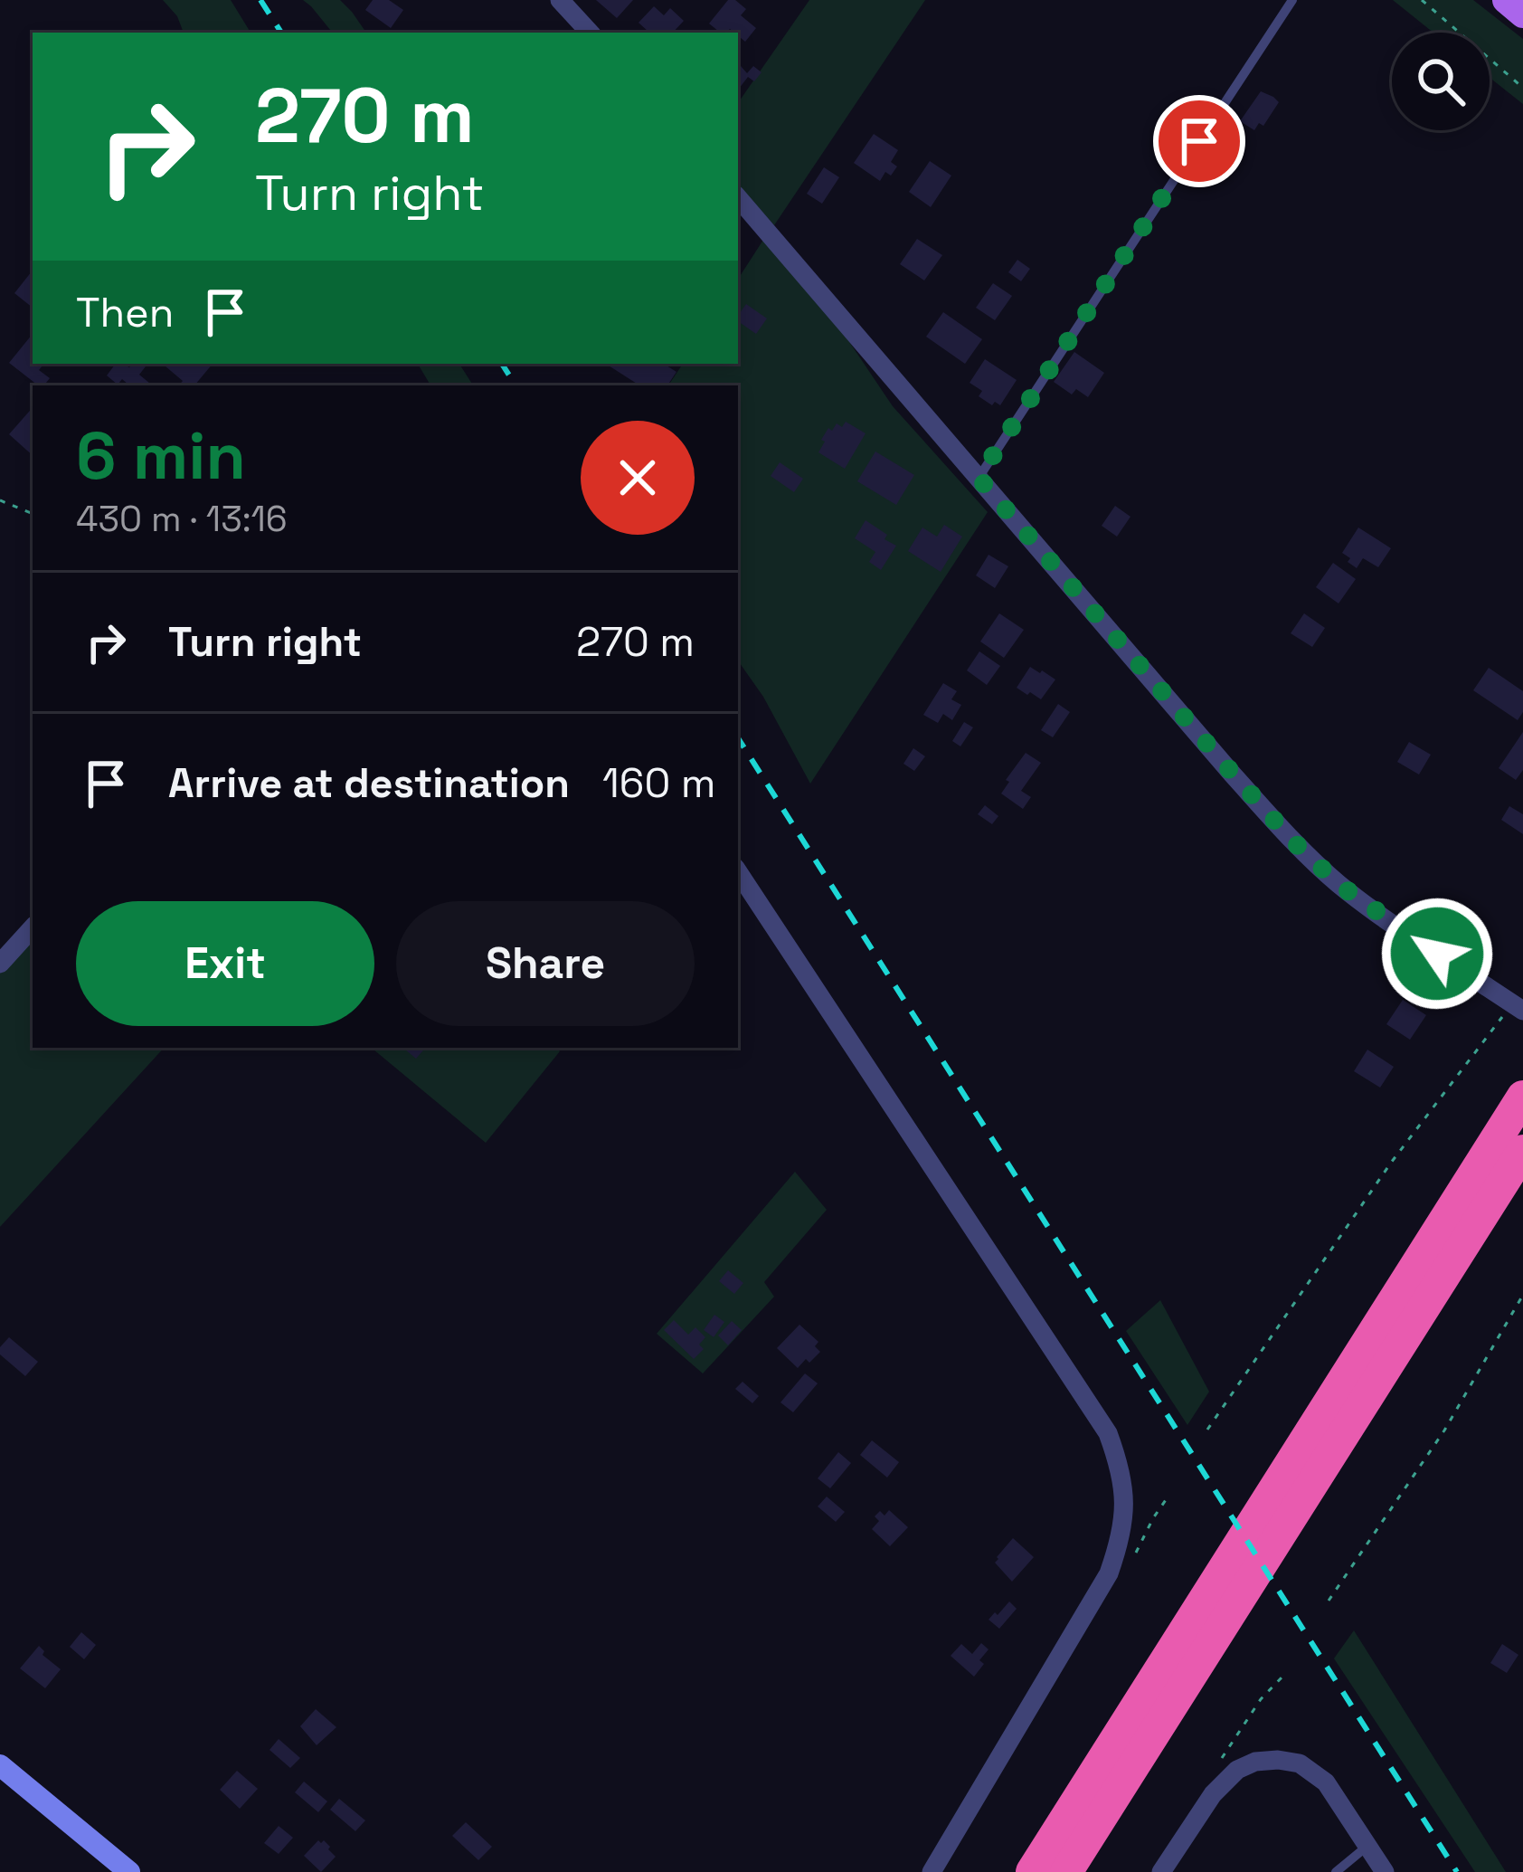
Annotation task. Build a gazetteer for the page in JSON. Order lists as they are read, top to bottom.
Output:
{
  "page": {
    "turn": ["270 m", "Turn right"],
    "then": "Then",
    "heading": ["6 min", "430 m · 13:16"],
    "list": [
      {
        "name": "Turn right",
        "value": "270 m"
      },
      {
        "name": "Arrive at destination",
        "value": "160 m"
      }
    ],
    "buttons": ["Exit", "Share"]
  }
}
